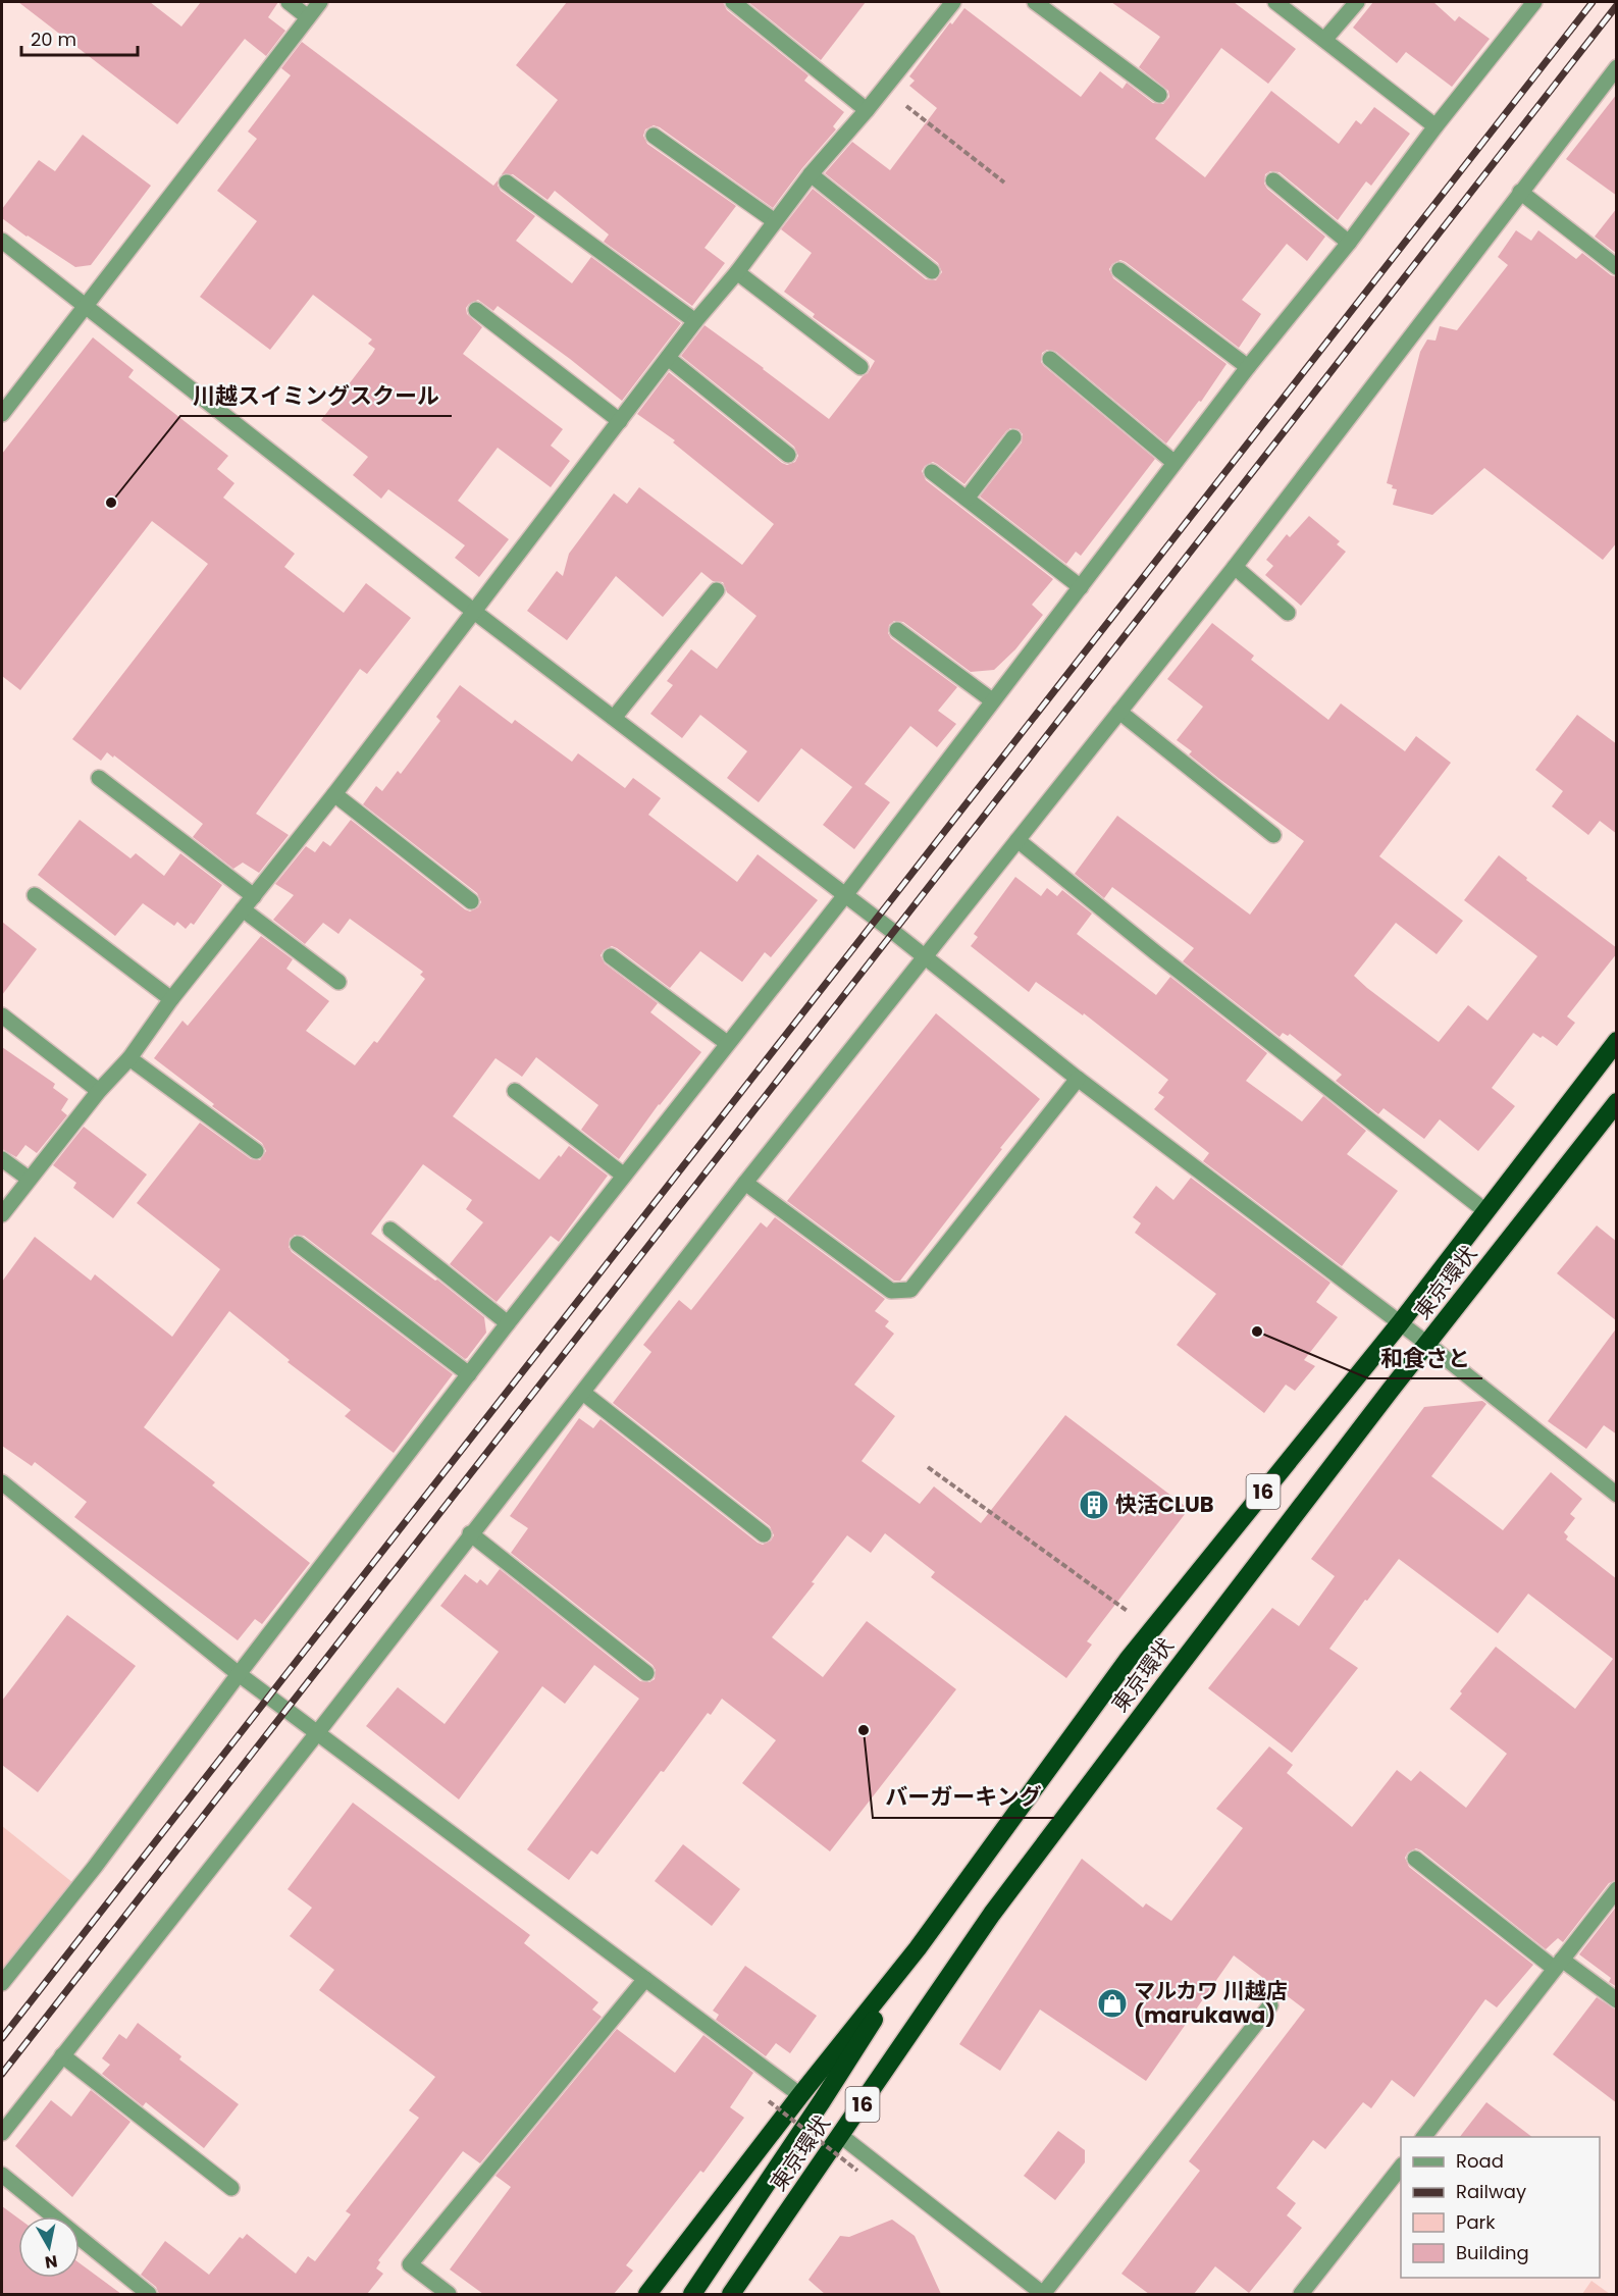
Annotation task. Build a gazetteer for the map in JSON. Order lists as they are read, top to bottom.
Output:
{
  "streets": {
    "highway": ["東京環状", "16"]
  },
  "places": {
    "other": ["川越スイミングスクール", "和食さと", "バーガーキング"],
    "building": ["快活CLUB"],
    "shop": ["マルカワ 川越店 (marukawa)"]
  },
  "legend": [
    "Road",
    "Railway",
    "Park",
    "Building"
  ],
  "scale_bar": "20 m",
  "north": "bottom"
}
